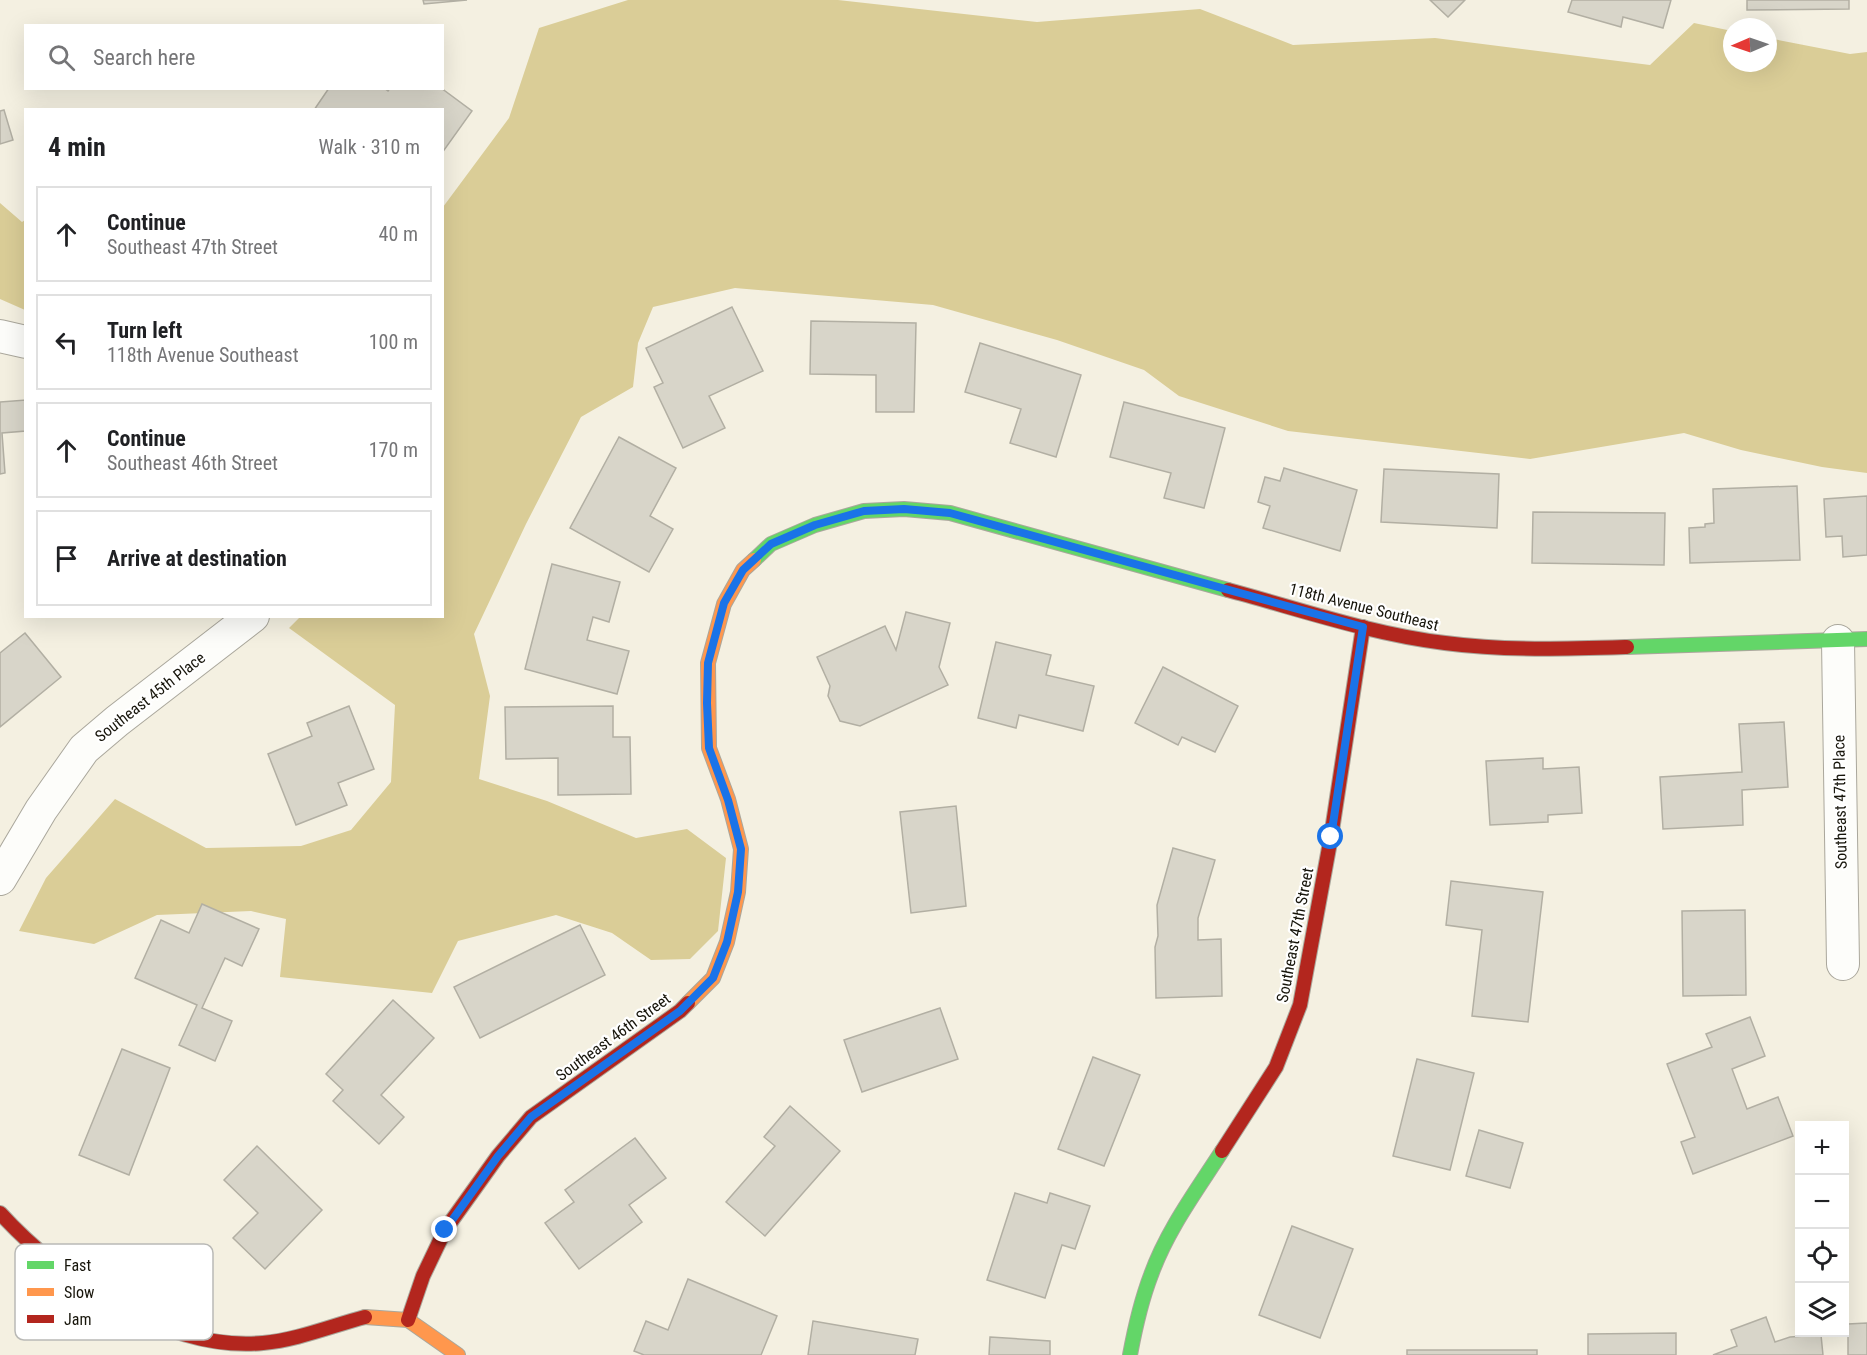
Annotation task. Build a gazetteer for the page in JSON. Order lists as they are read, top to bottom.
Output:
{
  "streets": {
    "street": [
      "118th Avenue Southeast",
      "Southeast 45th Place",
      "Southeast 47th Place",
      "Southeast 47th Street",
      "Southeast 46th Street"
    ]
  },
  "crossings": [
    ["118th Avenue Southeast", "Southeast 47th Place"],
    ["118th Avenue Southeast", "Southeast 47th Street"],
    ["118th Avenue Southeast", "Southeast 46th Street"]
  ],
  "legend": ["Fast", "Slow", "Jam"],
  "north": "left",
  "page": {
    "search": "Search here",
    "heading": ["4 min", "Walk · 310 m"],
    "list": [
      ["Continue", "Southeast 47th Street", "40 m"],
      ["Turn left", "118th Avenue Southeast", "100 m"],
      ["Continue", "Southeast 46th Street", "170 m"],
      "Arrive at destination"
    ],
    "map_buttons": ["+", "−"]
  }
}
